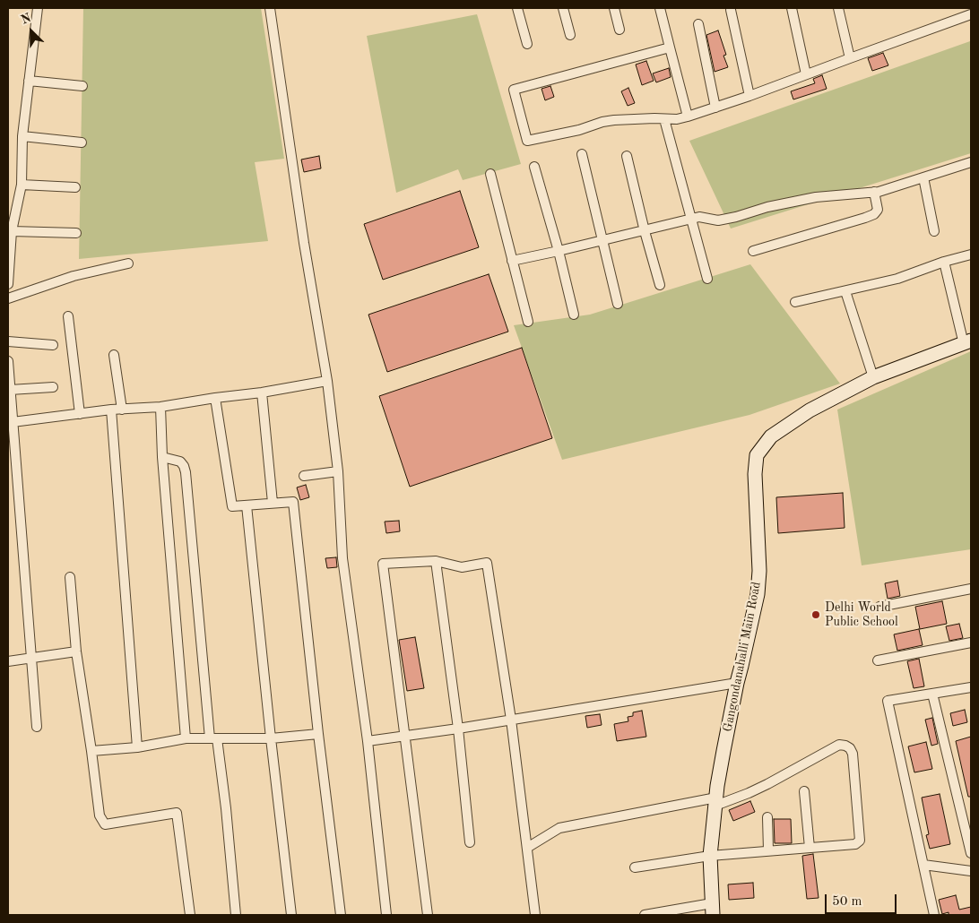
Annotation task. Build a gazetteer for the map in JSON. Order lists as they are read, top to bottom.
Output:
{
  "streets": {
    "street": ["Gangondanahalli Main Road"]
  },
  "places": ["Delhi World Public School"],
  "scale_bar": "50 m",
  "north": "top left"
}
